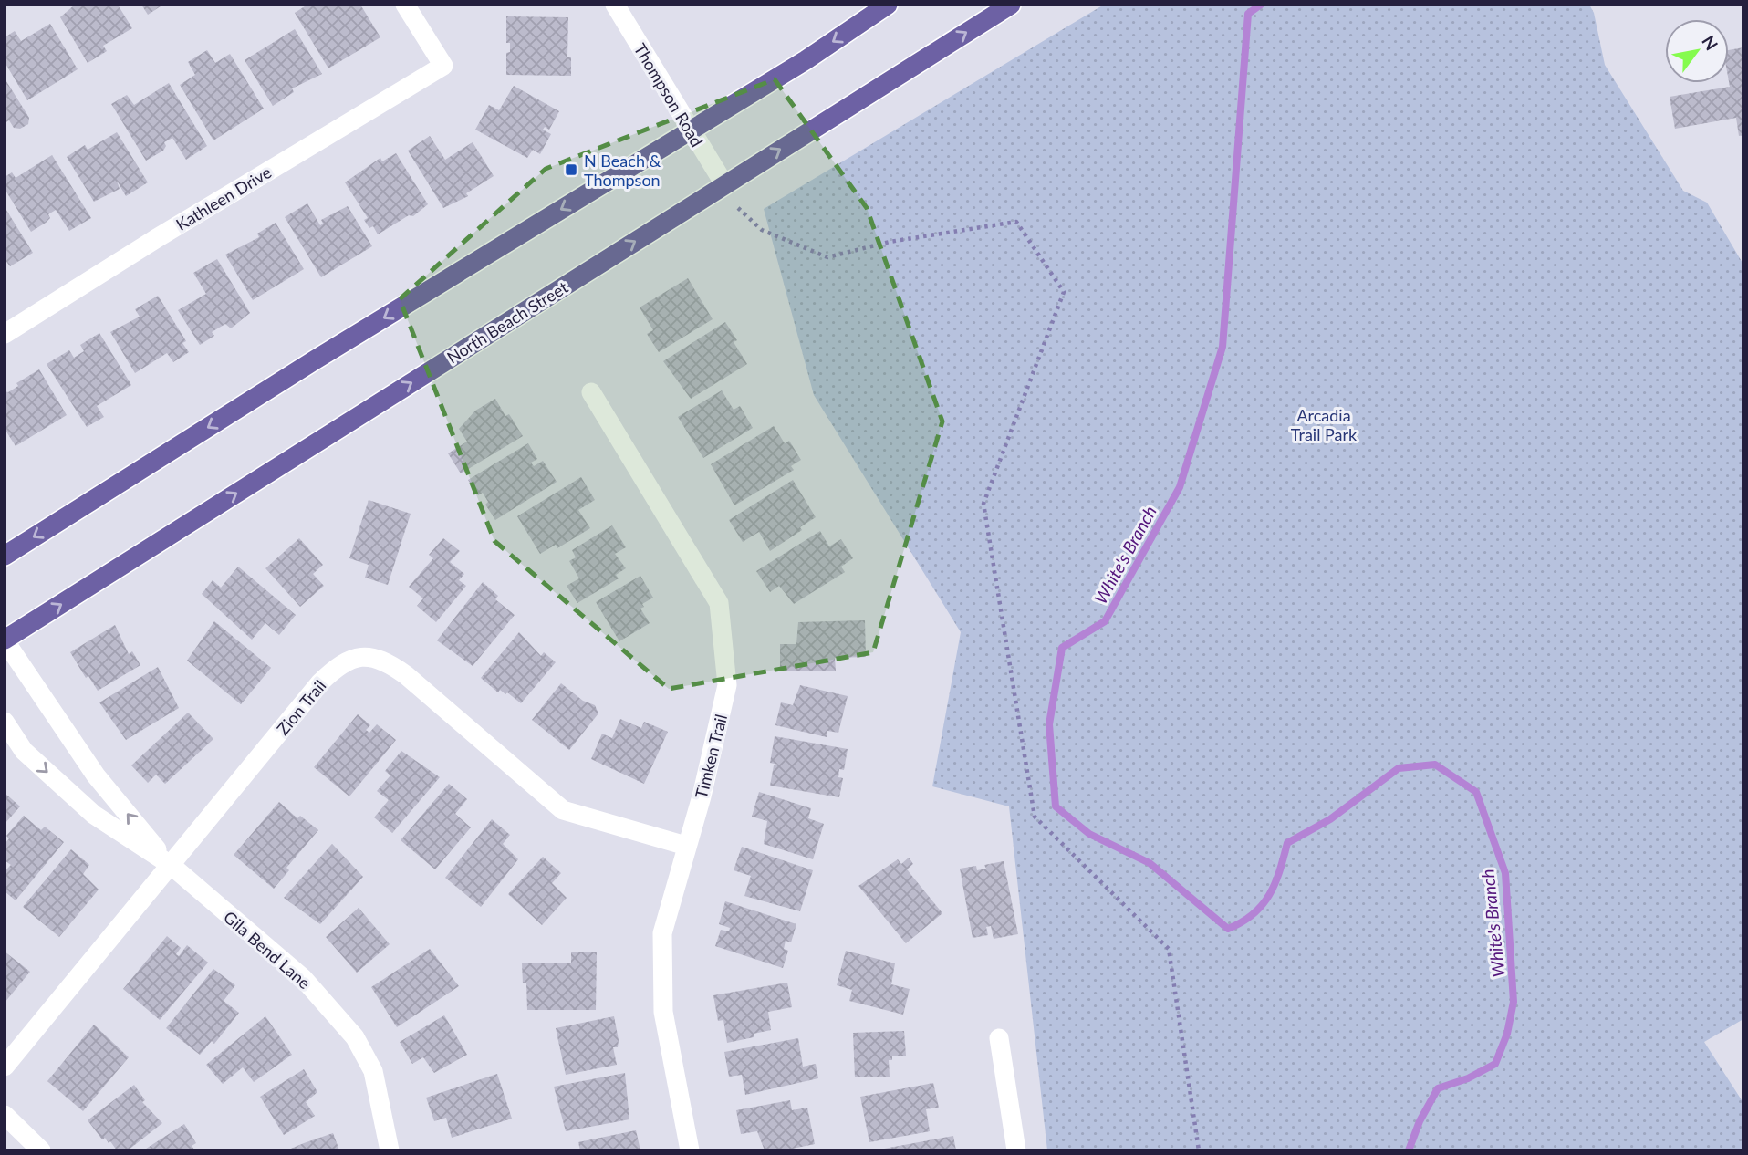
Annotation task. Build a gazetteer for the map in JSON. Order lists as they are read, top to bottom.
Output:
{
  "streets": {
    "main road": ["North Beach Street"],
    "street": [
      "Thompson Road",
      "Kathleen Drive",
      "Zion Trail",
      "Timken Trail",
      "Gila Bend Lane"
    ]
  },
  "crossings": [
    ["Thompson Road", "North Beach Street"],
    ["North Beach Street", "Gila Bend Lane"],
    ["Zion Trail", "Timken Trail"],
    ["Zion Trail", "Gila Bend Lane"]
  ],
  "water": ["White's Branch"],
  "parks": ["Arcadia Trail Park"],
  "places": {
    "transit": ["N Beach & Thompson"]
  },
  "north": "top right"
}
